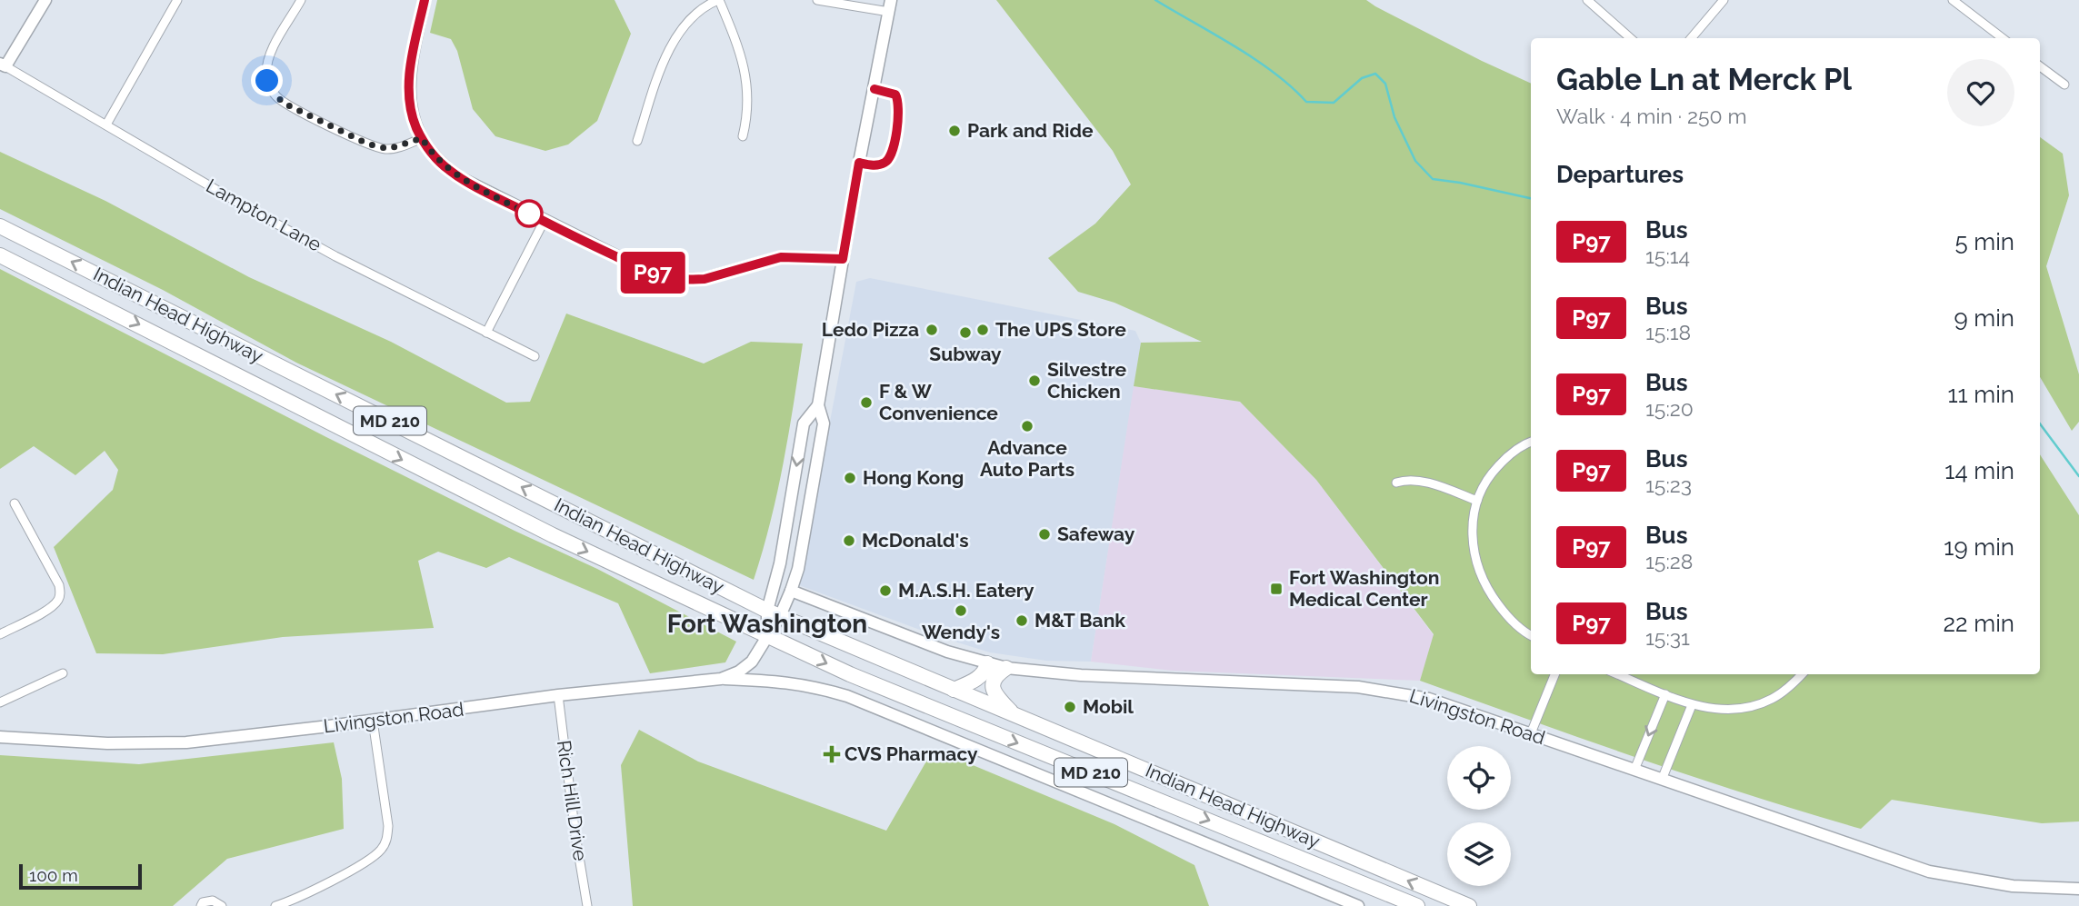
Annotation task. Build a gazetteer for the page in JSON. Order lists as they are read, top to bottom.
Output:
{
  "streets": {
    "highway": ["Indian Head Highway", "MD 210"],
    "main road": ["Livingston Road"],
    "street": ["Lampton Lane", "Rich Hill Drive"]
  },
  "crossings": [
    ["Indian Head Highway", "Livingston Road"],
    ["Livingston Road", "Rich Hill Drive"]
  ],
  "districts": ["Fort Washington"],
  "places": {
    "other": [
      "Park and Ride",
      "Ledo Pizza",
      "The UPS Store",
      "Subway",
      "Silvestre Chicken",
      "F & W Convenience",
      "Advance Auto Parts",
      "Hong Kong",
      "Safeway",
      "McDonald's",
      "M.A.S.H. Eatery",
      "Wendy's",
      "M&T Bank",
      "Mobil"
    ],
    "transit": ["Fort Washington Medical Center"],
    "health": ["CVS Pharmacy"]
  },
  "lines": ["bus line P97"],
  "scale_bar": "100 m",
  "page": {
    "on_map": "P97",
    "heading": [
      ["Gable Ln at Merck Pl", "Walk · 4 min · 250 m"],
      "Departures"
    ],
    "list": [
      {
        "mark": "P97",
        "name": "Bus",
        "note": "15:14",
        "value": "5 min"
      },
      {
        "mark": "P97",
        "name": "Bus",
        "note": "15:18",
        "value": "9 min"
      },
      {
        "mark": "P97",
        "name": "Bus",
        "note": "15:20",
        "value": "11 min"
      },
      {
        "mark": "P97",
        "name": "Bus",
        "note": "15:23",
        "value": "14 min"
      },
      {
        "mark": "P97",
        "name": "Bus",
        "note": "15:28",
        "value": "19 min"
      },
      {
        "mark": "P97",
        "name": "Bus",
        "note": "15:31",
        "value": "22 min"
      }
    ],
    "scale": "100 m"
  }
}
